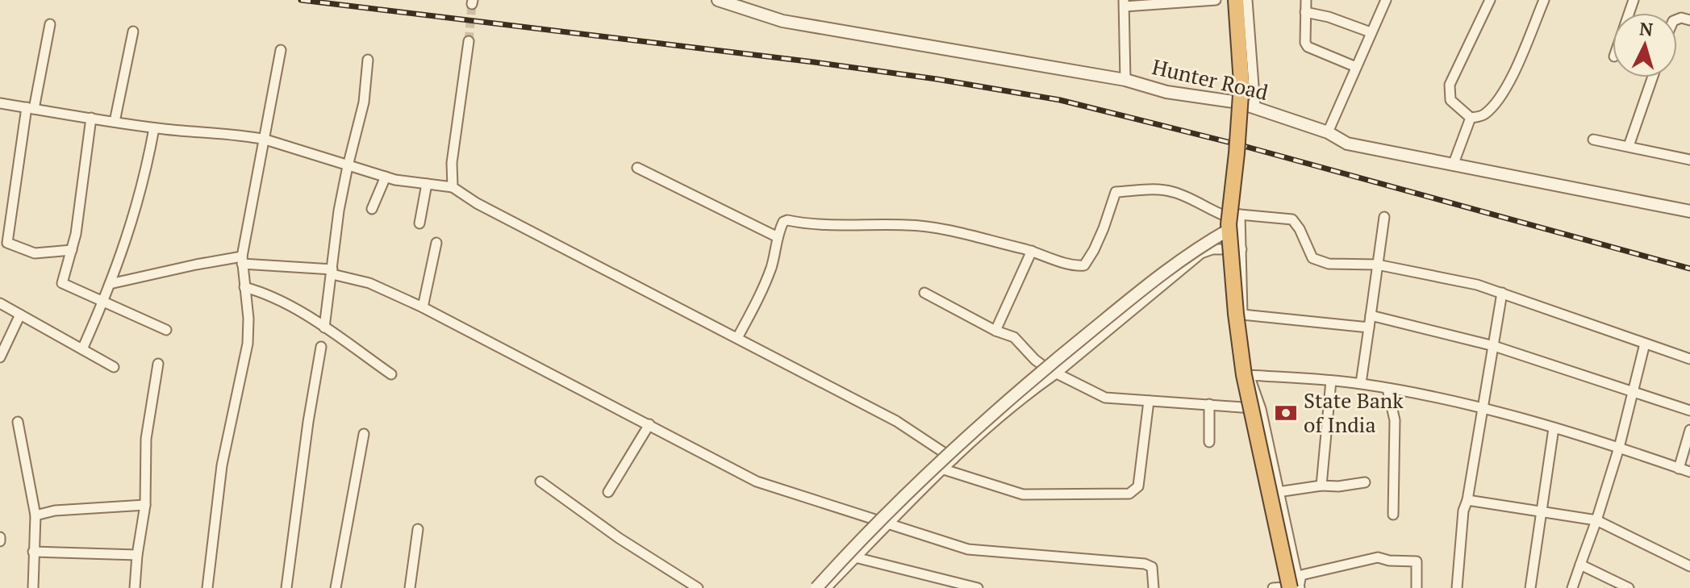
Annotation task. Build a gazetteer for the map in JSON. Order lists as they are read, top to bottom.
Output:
{
  "streets": {
    "street": ["Hunter Road"]
  },
  "places": {
    "bank": ["State Bank of India"]
  },
  "north": "top"
}
